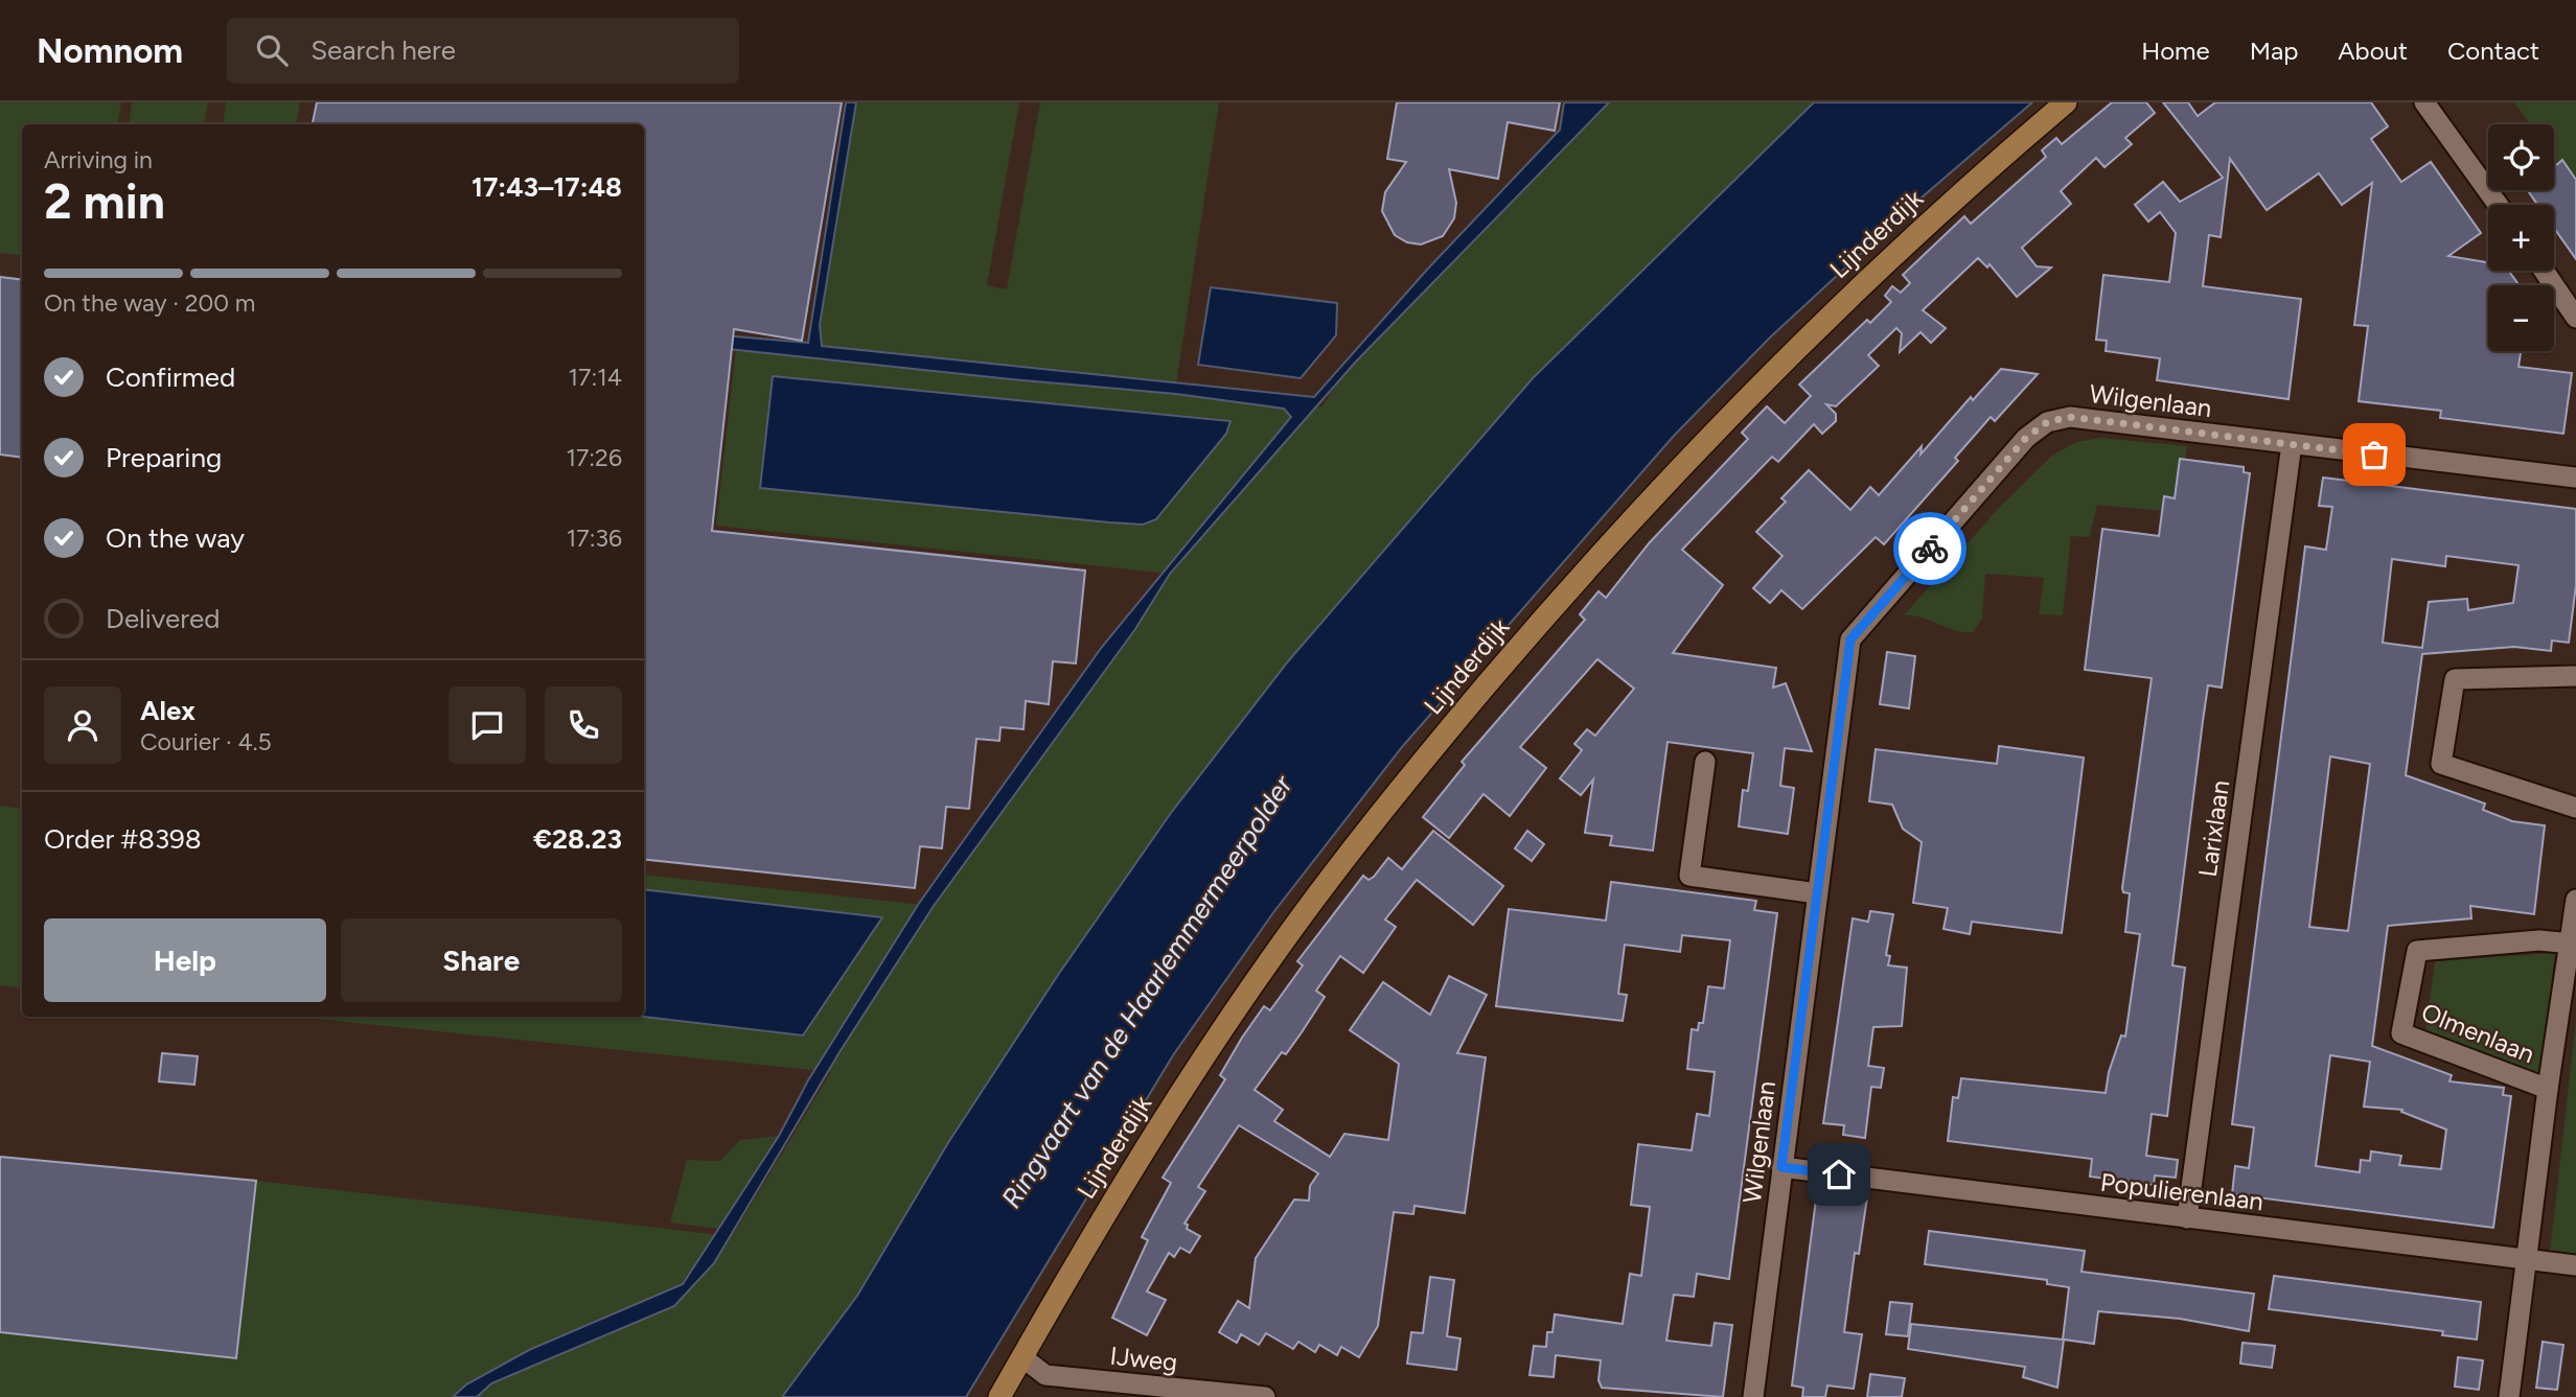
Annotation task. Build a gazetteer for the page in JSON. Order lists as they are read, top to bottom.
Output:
{
  "streets": {
    "street": [
      "Lijnderdijk",
      "Wilgenlaan",
      "Larixlaan",
      "Olmenlaan",
      "Populierenlaan",
      "IJweg"
    ]
  },
  "crossings": [
    ["Lijnderdijk", "IJweg"],
    ["Wilgenlaan", "Larixlaan"],
    ["Wilgenlaan", "Populierenlaan"],
    ["Larixlaan", "Populierenlaan"],
    ["Olmenlaan", "Populierenlaan"]
  ],
  "water": ["Ringvaart van de Haarlemmermeerpolder"],
  "page": {
    "header": "Nomnom",
    "search": "Search here",
    "nav": [
      "Home",
      "Map",
      "About",
      "Contact"
    ],
    "map_buttons": ["+", "−"],
    "heading": ["2 min", "Arriving in", "17:43–17:48"],
    "panel": [
      "Alex",
      "Courier · 4.5",
      "Order #8398",
      "€28.23"
    ],
    "bar": "On the way · 200 m",
    "list": [
      ["Confirmed", "17:14"],
      ["Preparing", "17:26"],
      ["On the way", "17:36"],
      "Delivered"
    ],
    "buttons": ["Help", "Share"]
  }
}
